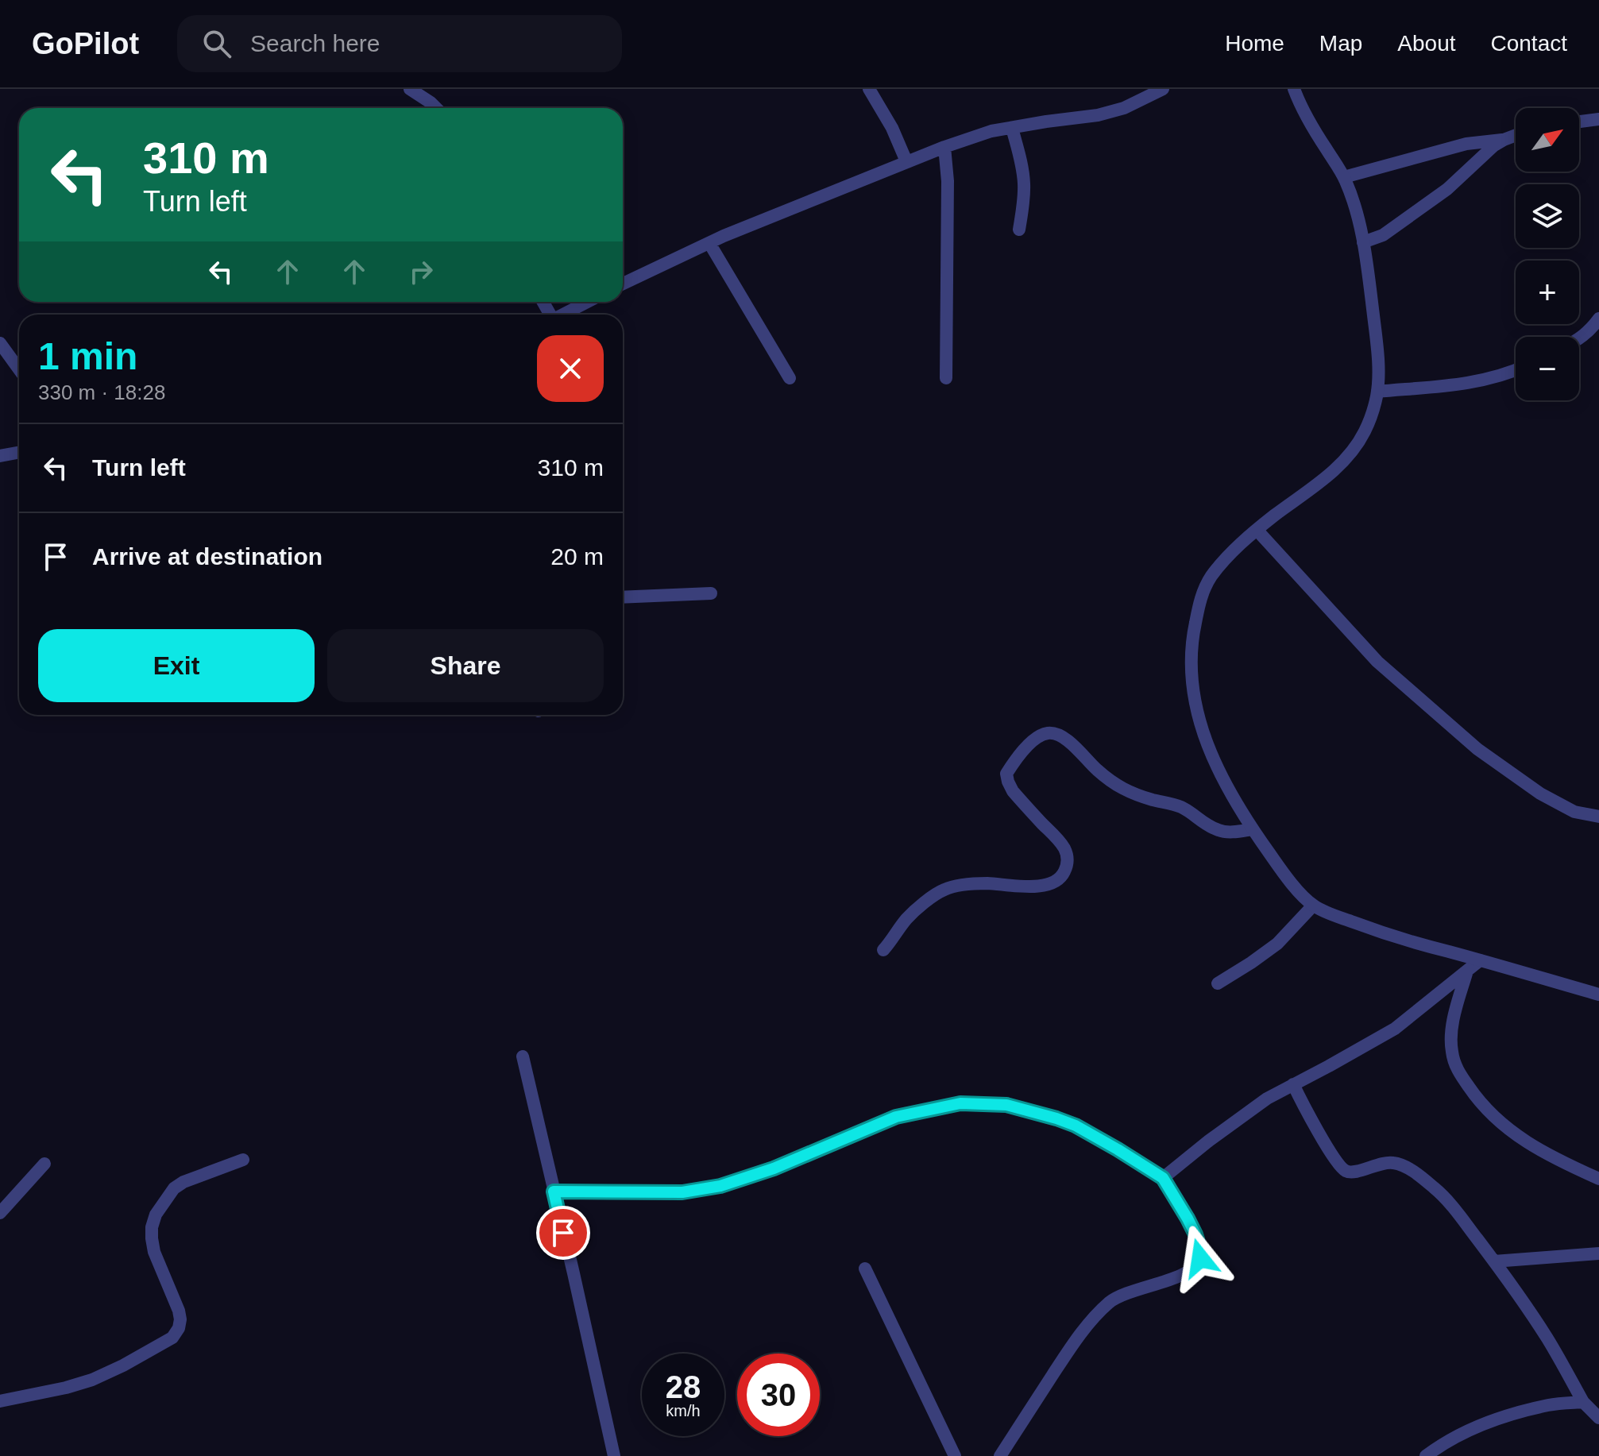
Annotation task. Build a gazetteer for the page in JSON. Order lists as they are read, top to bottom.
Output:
{
  "north": "top right",
  "page": {
    "header": "GoPilot",
    "search": "Search here",
    "nav": [
      "Home",
      "Map",
      "About",
      "Contact"
    ],
    "map_buttons": ["+", "−"],
    "turn": ["310 m", "Turn left"],
    "heading": ["1 min", "330 m · 18:28"],
    "list": [
      {
        "name": "Turn left",
        "value": "310 m"
      },
      {
        "name": "Arrive at destination",
        "value": "20 m"
      }
    ],
    "buttons": ["Exit", "Share"],
    "speed": "28 km/h",
    "limit": "30"
  }
}
